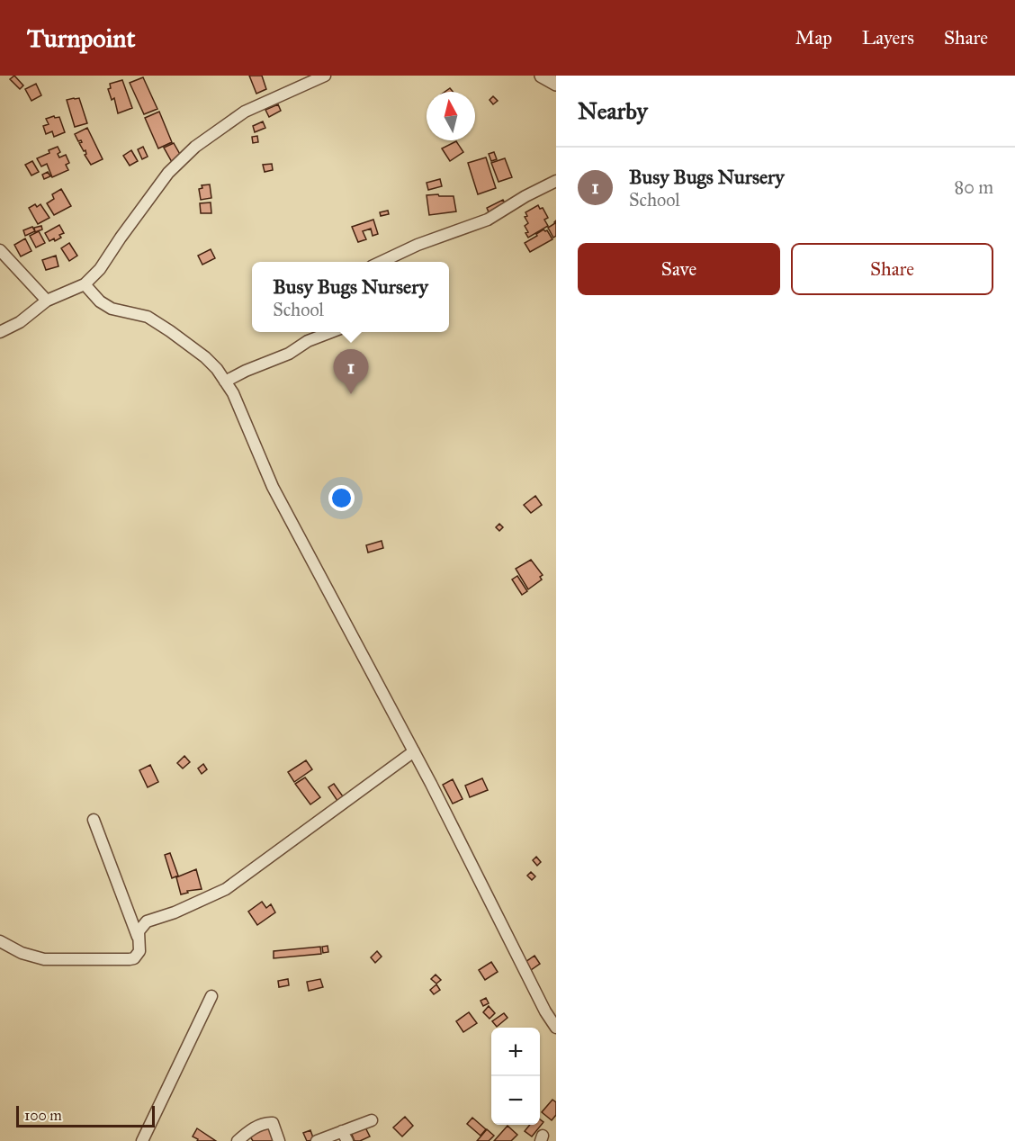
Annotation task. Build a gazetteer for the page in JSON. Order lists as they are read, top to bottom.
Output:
{
  "scale_bar": "100 m",
  "north": "top",
  "page": {
    "header": "Turnpoint",
    "nav": ["Map", "Layers", "Share"],
    "heading": "Nearby",
    "list": [
      {
        "mark": "1",
        "name": "Busy Bugs Nursery",
        "note": "School",
        "value": "80 m"
      }
    ],
    "buttons": ["Save", "Share"],
    "popup": ["Busy Bugs Nursery", "School"],
    "pins": "1",
    "map_buttons": ["+", "−"],
    "scale": "100 m"
  }
}
